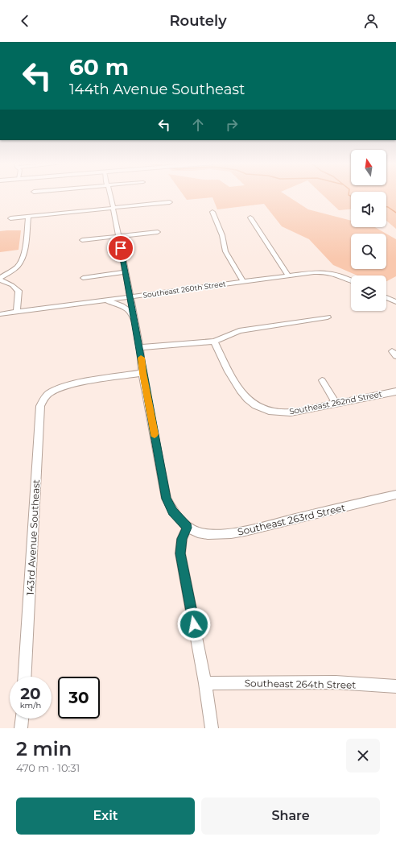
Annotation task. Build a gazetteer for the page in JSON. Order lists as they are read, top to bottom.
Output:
{
  "streets": {
    "street": [
      "Southeast 260th Street",
      "Southeast 262nd Street",
      "Southeast 263rd Street",
      "143rd Avenue Southeast",
      "Southeast 264th Street"
    ]
  },
  "north": "top",
  "page": {
    "header": "Routely",
    "turn": ["60 m", "144th Avenue Southeast"],
    "speed": "20 km/h",
    "limit": "30",
    "heading": ["2 min", "470 m · 10:31"],
    "buttons": ["Exit", "Share"]
  }
}
